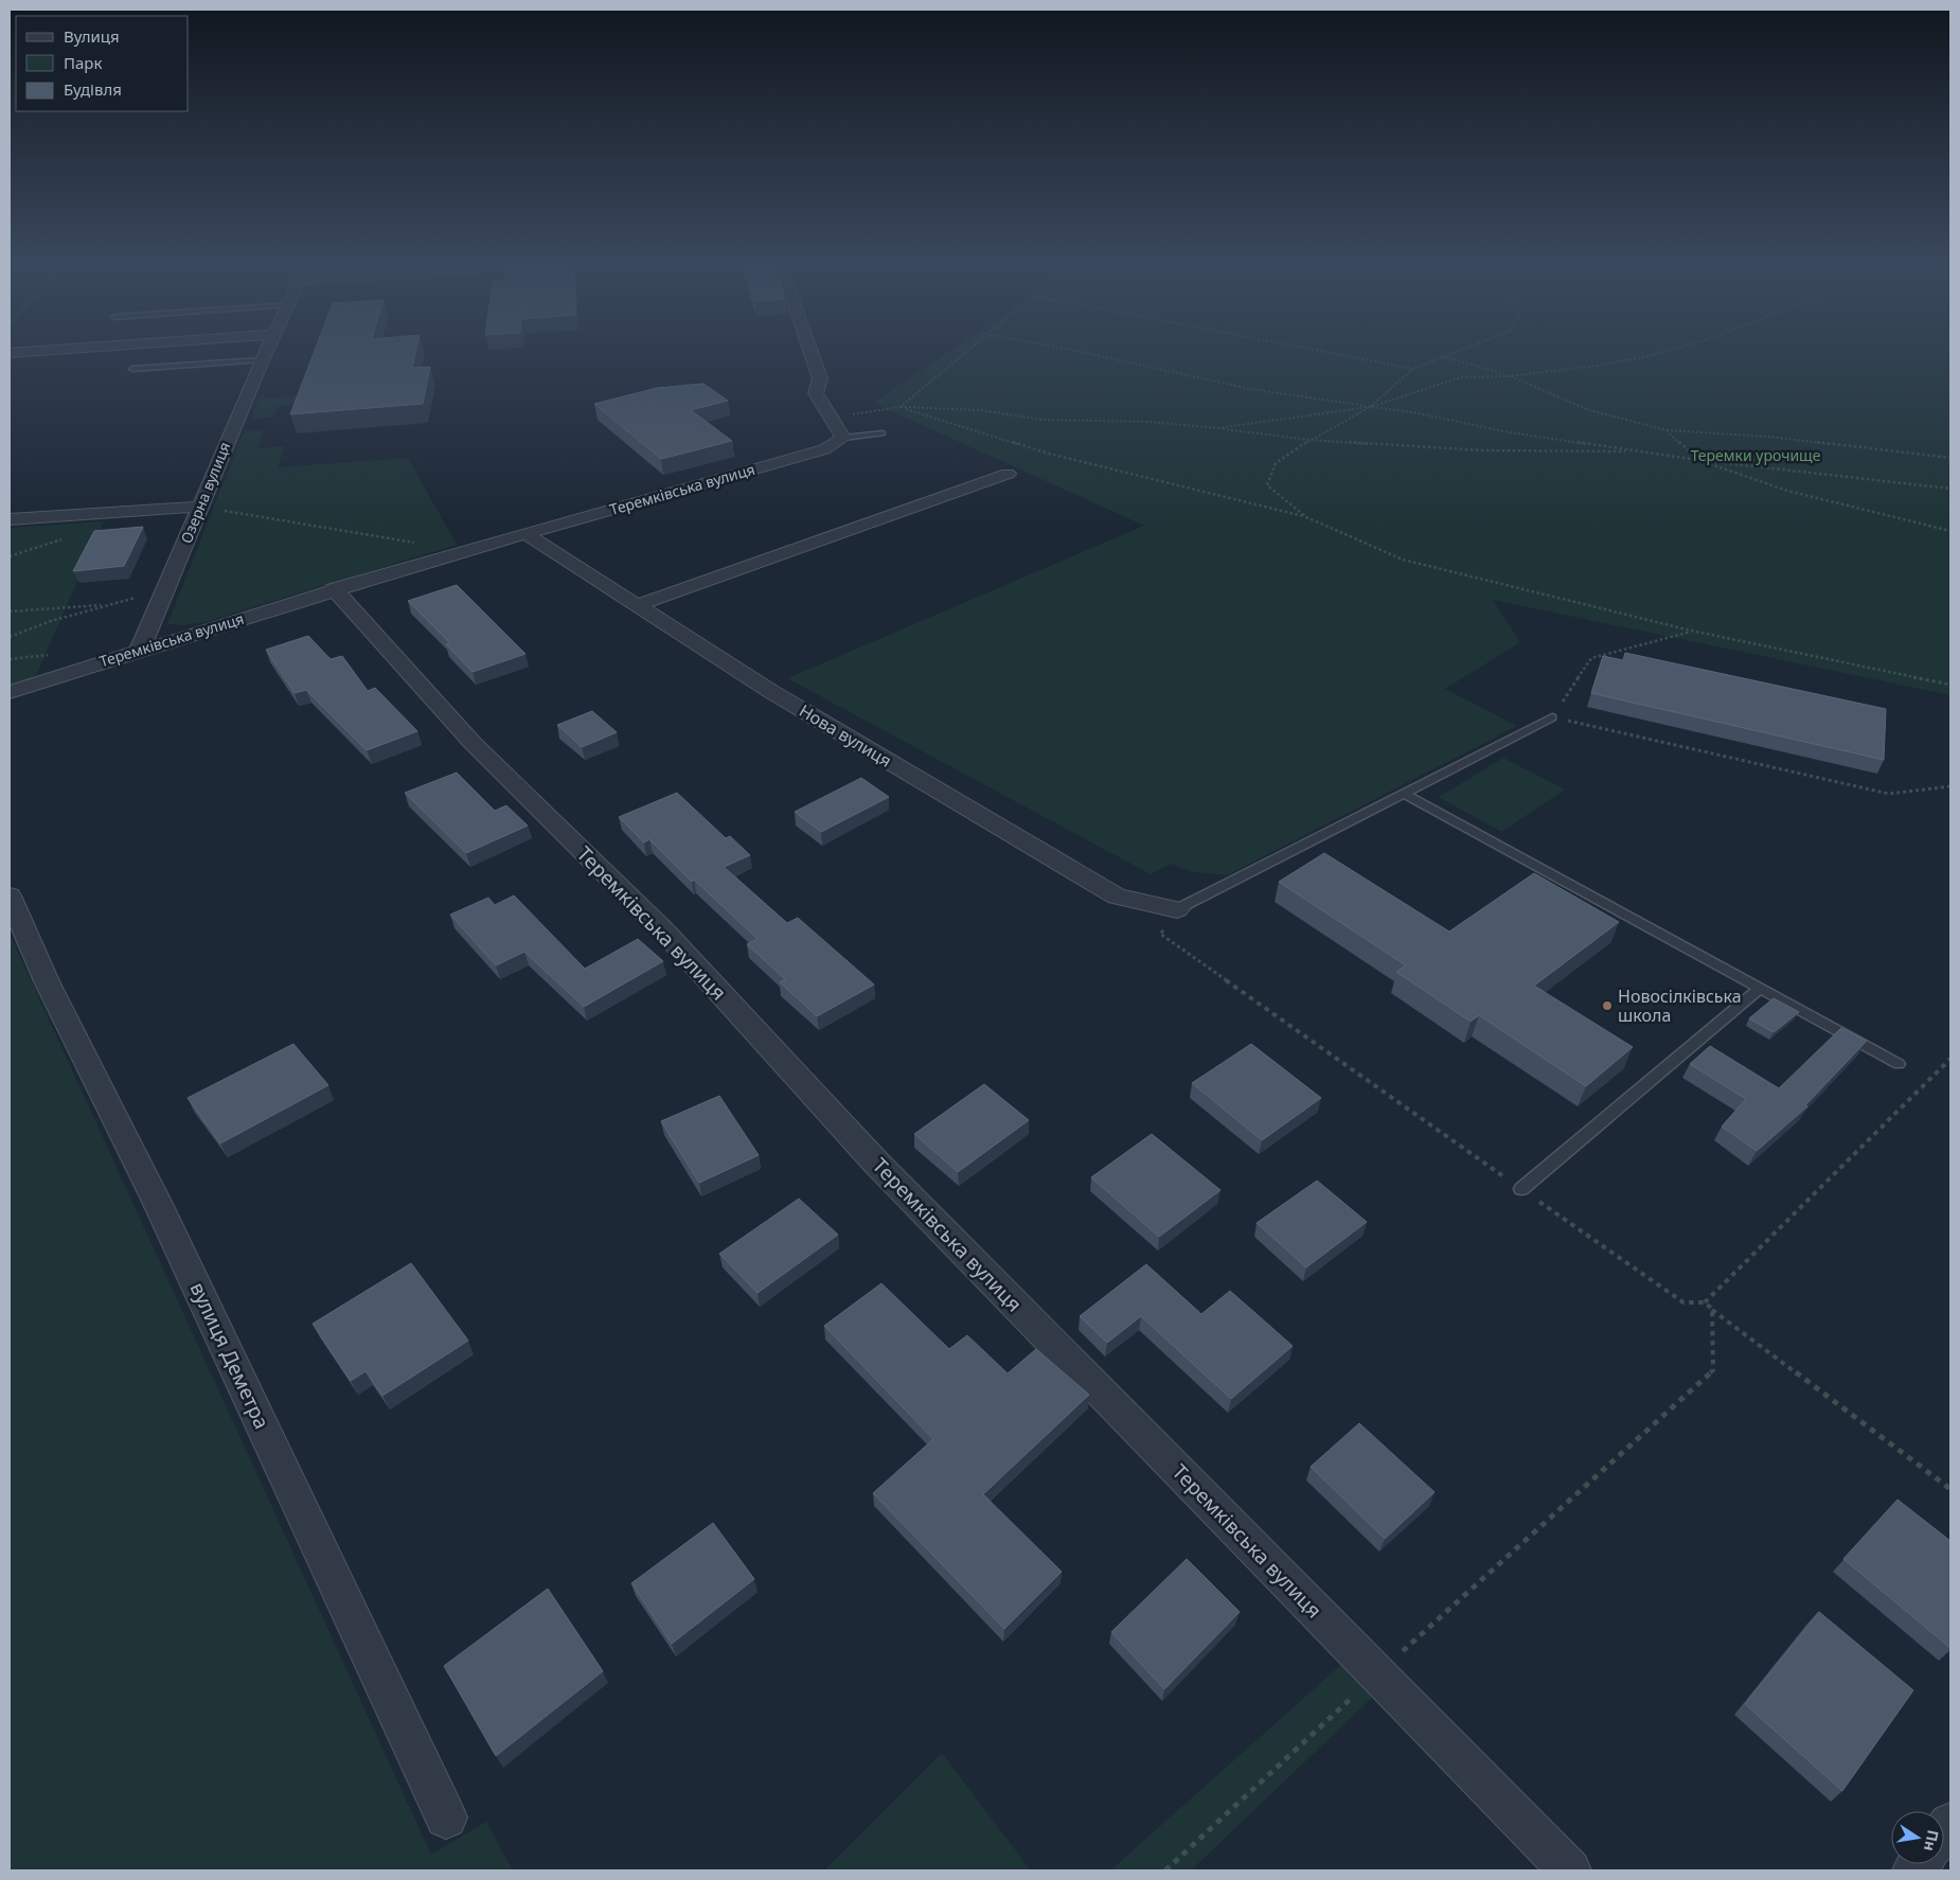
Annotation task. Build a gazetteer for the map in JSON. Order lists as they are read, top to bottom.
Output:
{
  "streets": {
    "street": [
      "Теремківська вулиця",
      "Озерна вулиця",
      "Нова вулиця",
      "вулиця Деметра"
    ]
  },
  "crossings": [
    ["Теремківська вулиця", "Озерна вулиця"],
    ["Теремківська вулиця", "Нова вулиця"]
  ],
  "parks": ["Теремки урочище"],
  "places": ["Новосілківська школа"],
  "legend": ["Вулиця", "Парк", "Будівля"],
  "north": "right"
}
